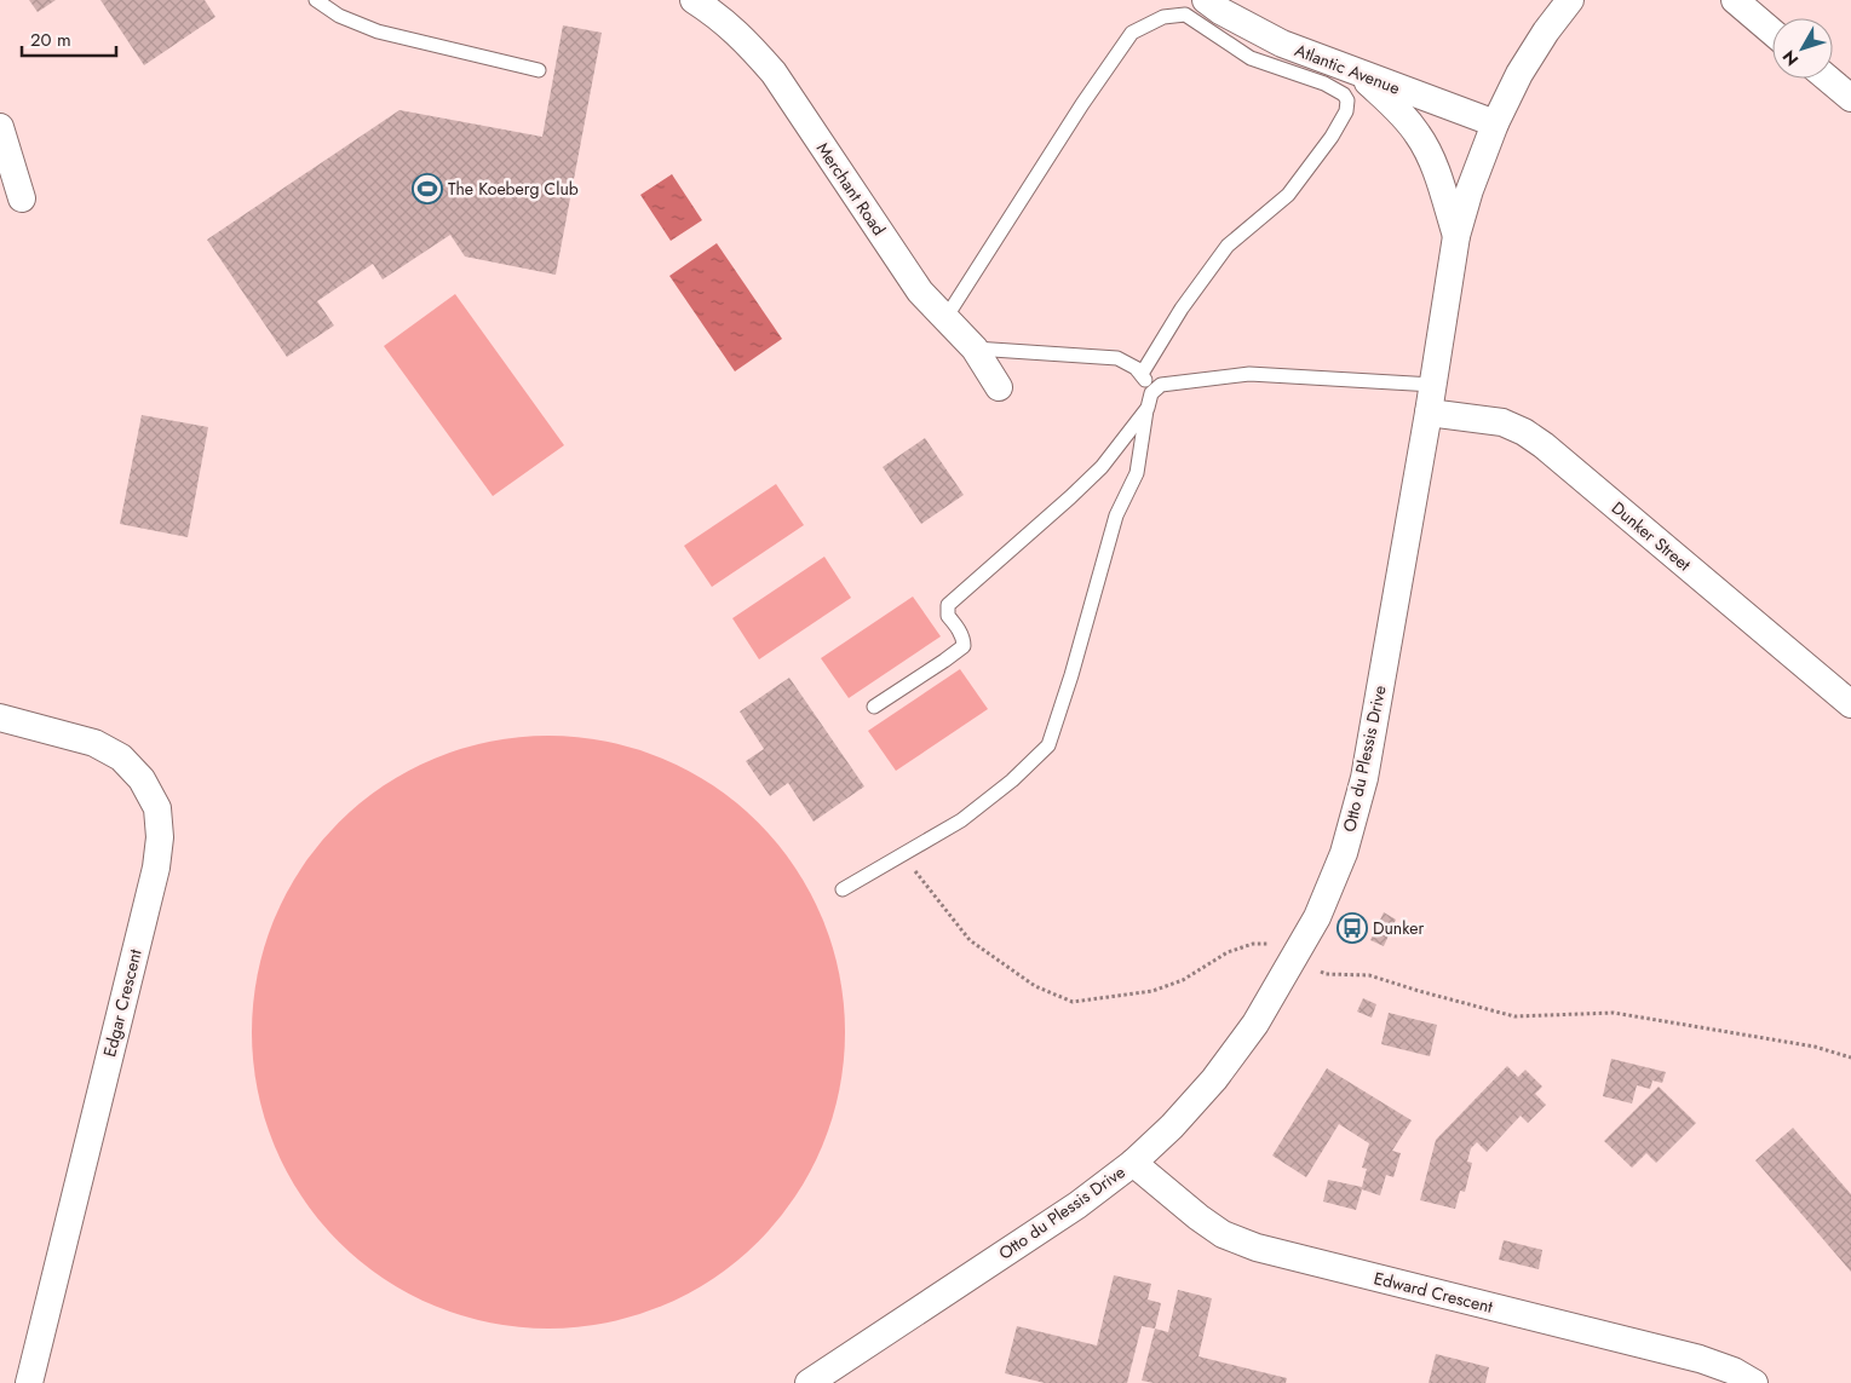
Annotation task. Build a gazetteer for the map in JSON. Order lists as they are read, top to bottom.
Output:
{
  "streets": {
    "street": [
      "Atlantic Avenue",
      "Merchant Road",
      "Dunker Street",
      "Otto du Plessis Drive",
      "Edgar Crescent",
      "Edward Crescent"
    ]
  },
  "crossings": [
    ["Atlantic Avenue", "Otto du Plessis Drive"],
    ["Dunker Street", "Otto du Plessis Drive"],
    ["Otto du Plessis Drive", "Edward Crescent"]
  ],
  "places": {
    "sports": ["The Koeberg Club"],
    "bus stop": ["Dunker"]
  },
  "scale_bar": "20 m",
  "north": "bottom left"
}
